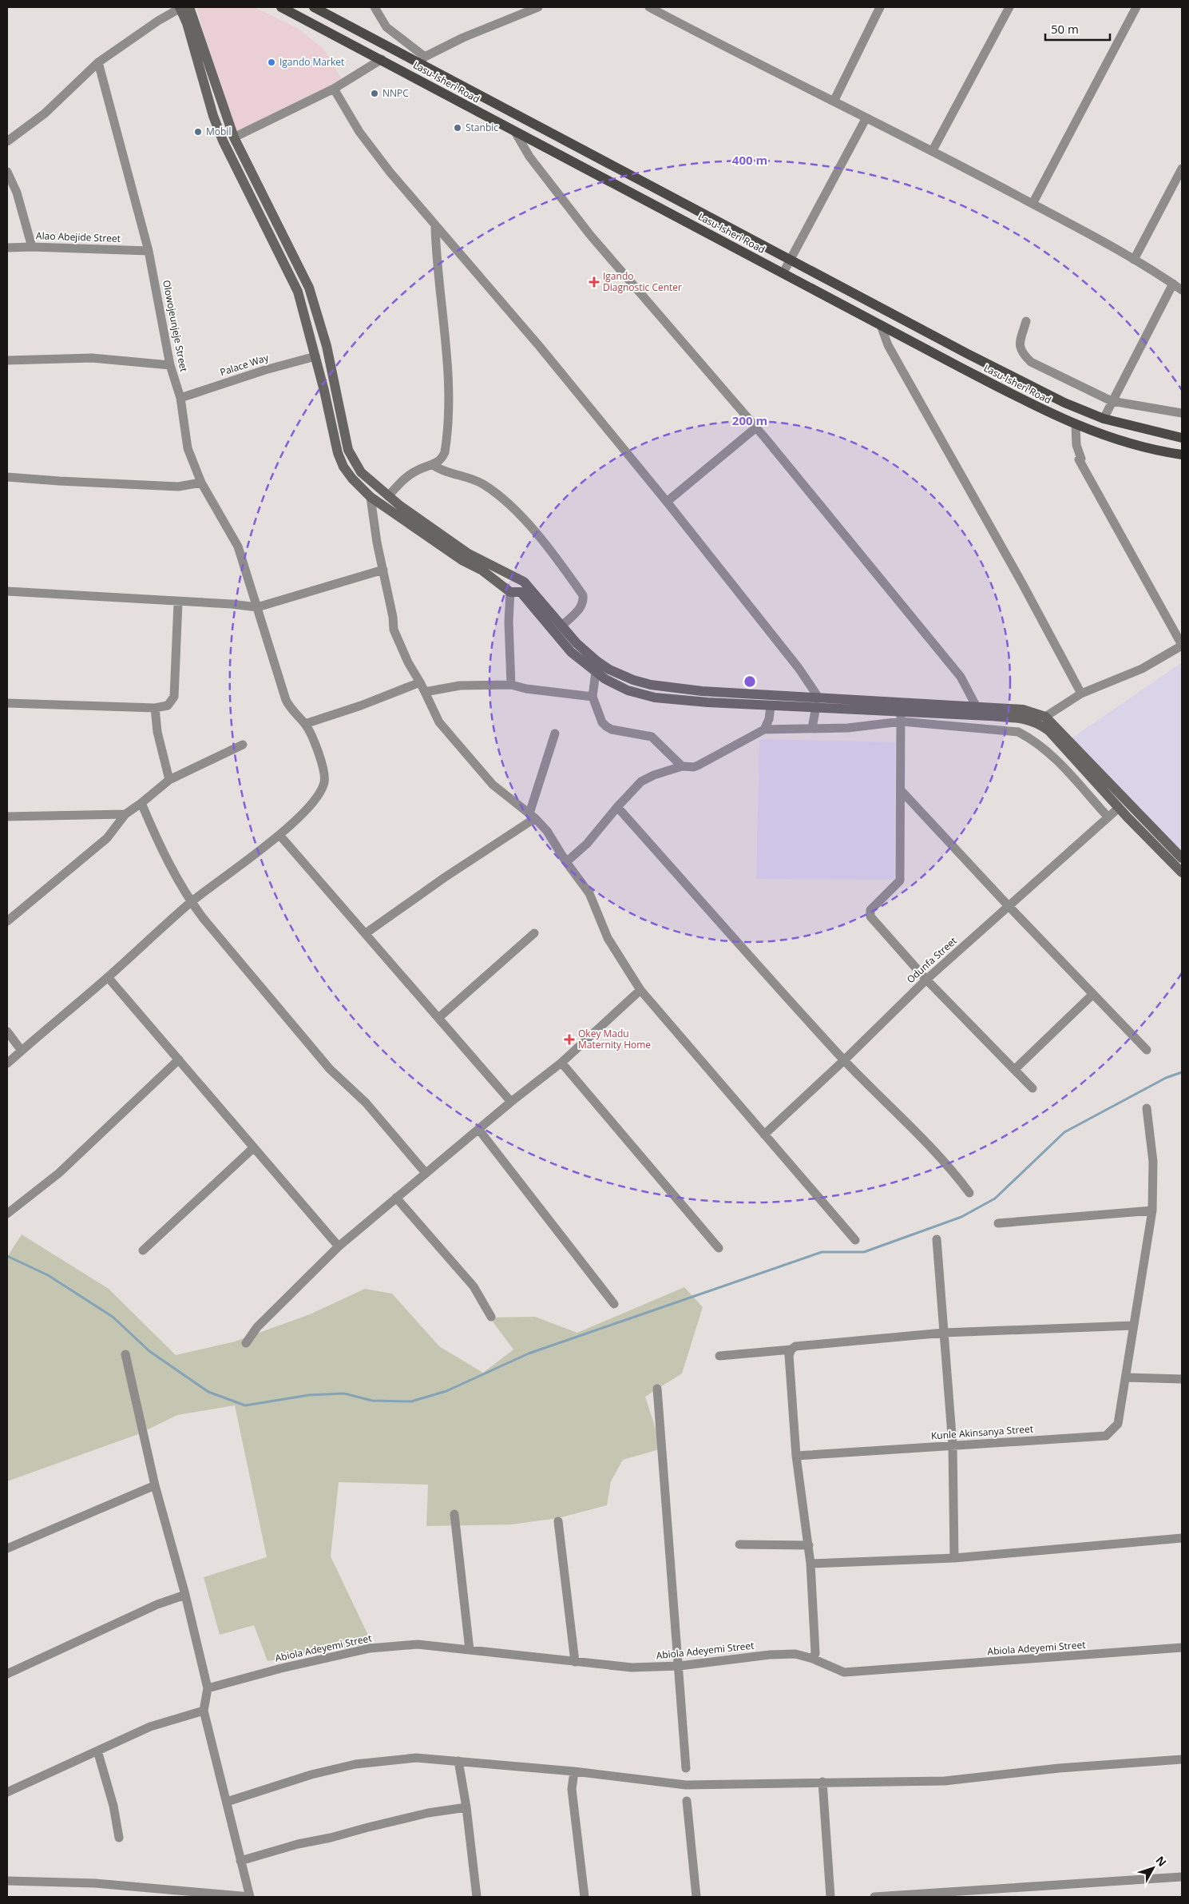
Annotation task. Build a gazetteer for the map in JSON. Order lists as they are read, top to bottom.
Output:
{
  "streets": {
    "main road": ["Lasu-Isheri Road"],
    "street": [
      "Alao Abejide Street",
      "Olowojeunjeje Street",
      "Palace Way",
      "Odunfa Street",
      "Kunle Akinsanya Street",
      "Abiola Adeyemi Street"
    ]
  },
  "crossings": [
    ["Alao Abejide Street", "Olowojeunjeje Street"],
    ["Olowojeunjeje Street", "Palace Way"]
  ],
  "places": {
    "other": [
      "Igando Market",
      "NNPC",
      "Stanbic",
      "Mobil"
    ],
    "health": ["Igando Diagnostic Center", "Okey Madu Maternity Home"]
  },
  "scale_bar": "50 m",
  "north": "top right",
  "rings": ["400 m", "200 m"]
}
